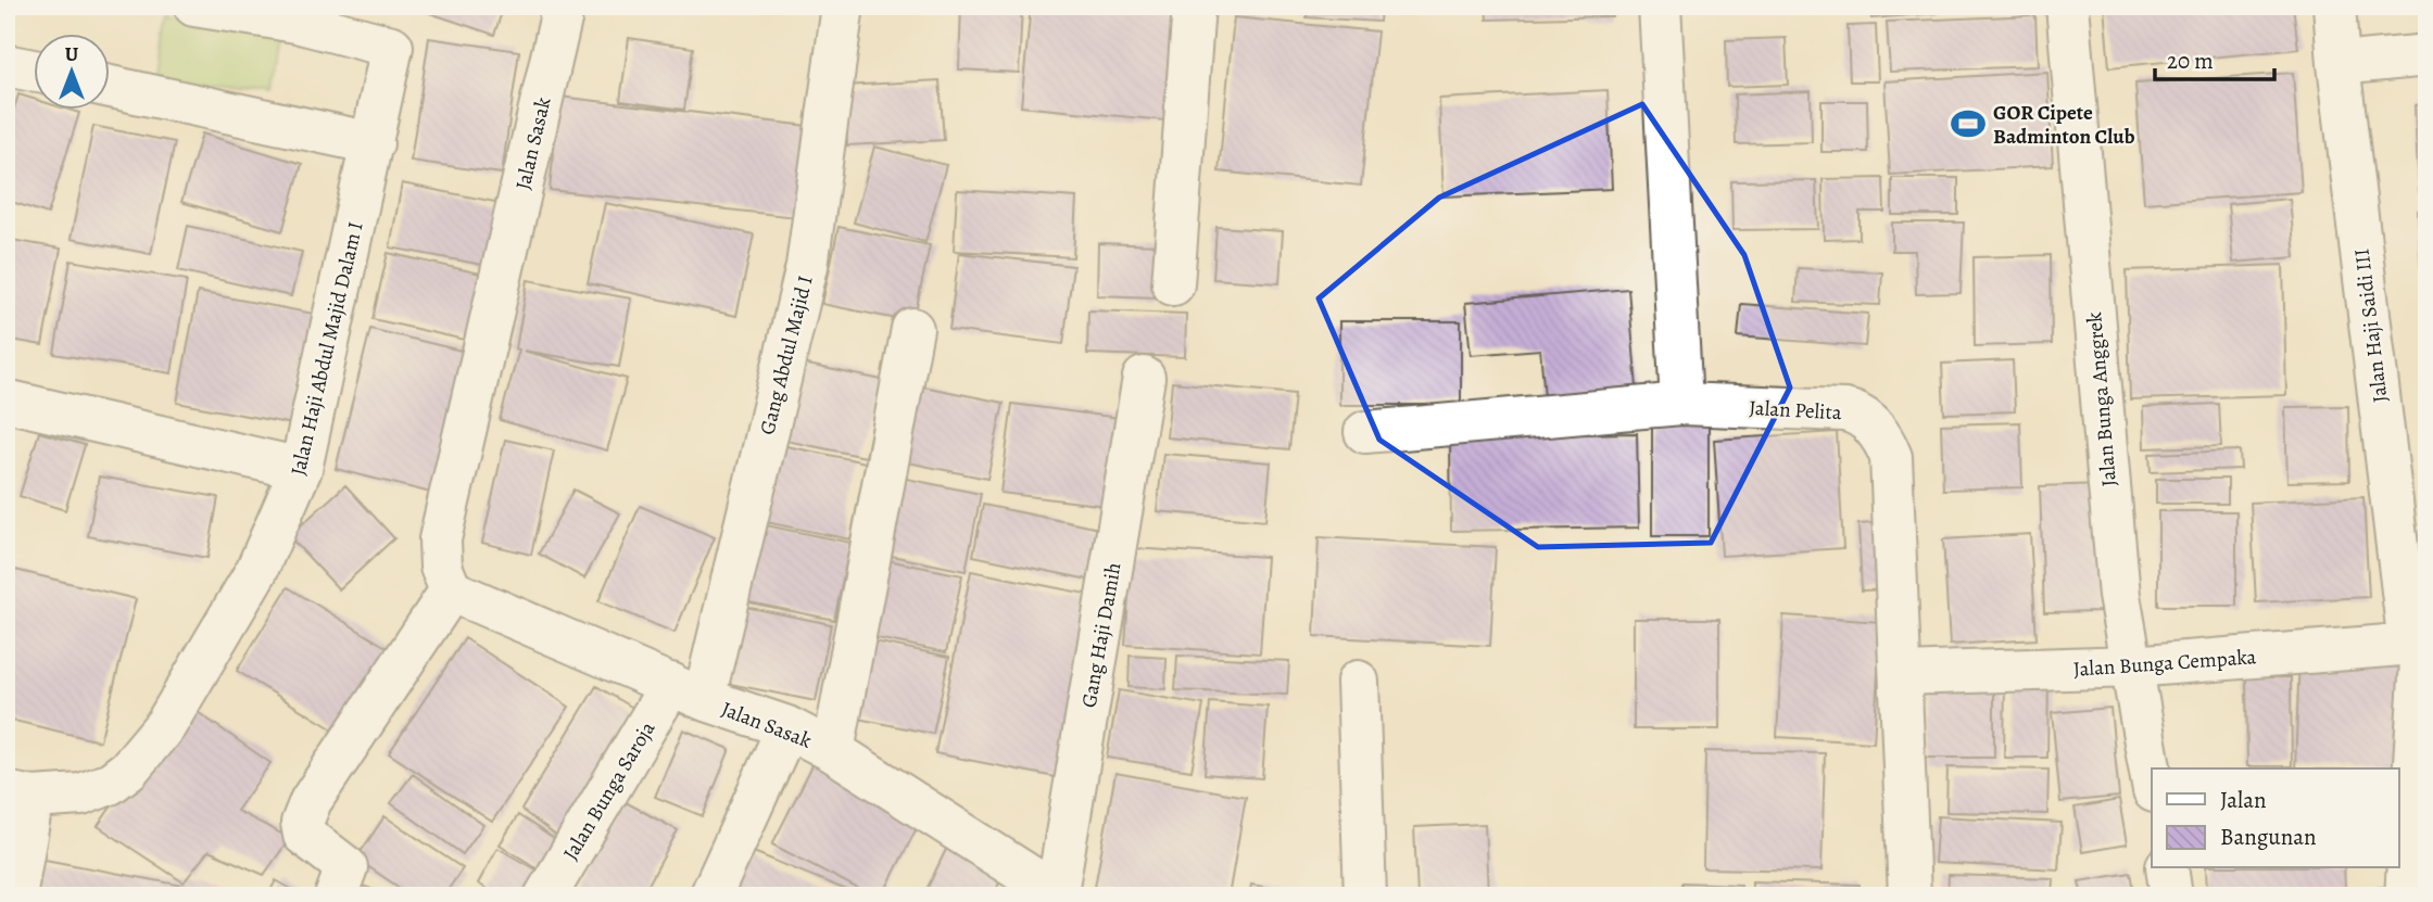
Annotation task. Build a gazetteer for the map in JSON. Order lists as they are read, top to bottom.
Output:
{
  "streets": {
    "street": [
      "Jalan Sasak",
      "Jalan Haji Saidi III",
      "Jalan Haji Abdul Majid Dalam I",
      "Gang Abdul Majid I",
      "Jalan Bunga Anggrek",
      "Jalan Pelita",
      "Gang Haji Damih",
      "Jalan Bunga Cempaka",
      "Jalan Bunga Saroja"
    ]
  },
  "crossings": [
    ["Jalan Sasak", "Gang Abdul Majid I"],
    ["Jalan Sasak", "Gang Haji Damih"],
    ["Jalan Sasak", "Jalan Bunga Saroja"],
    ["Jalan Haji Saidi III", "Jalan Bunga Cempaka"],
    ["Gang Abdul Majid I", "Jalan Bunga Saroja"],
    ["Jalan Bunga Anggrek", "Jalan Bunga Cempaka"],
    ["Jalan Pelita", "Jalan Bunga Cempaka"]
  ],
  "places": {
    "sports": ["GOR Cipete Badminton Club"]
  },
  "legend": ["Jalan", "Bangunan"],
  "scale_bar": "20 m",
  "north": "top"
}
